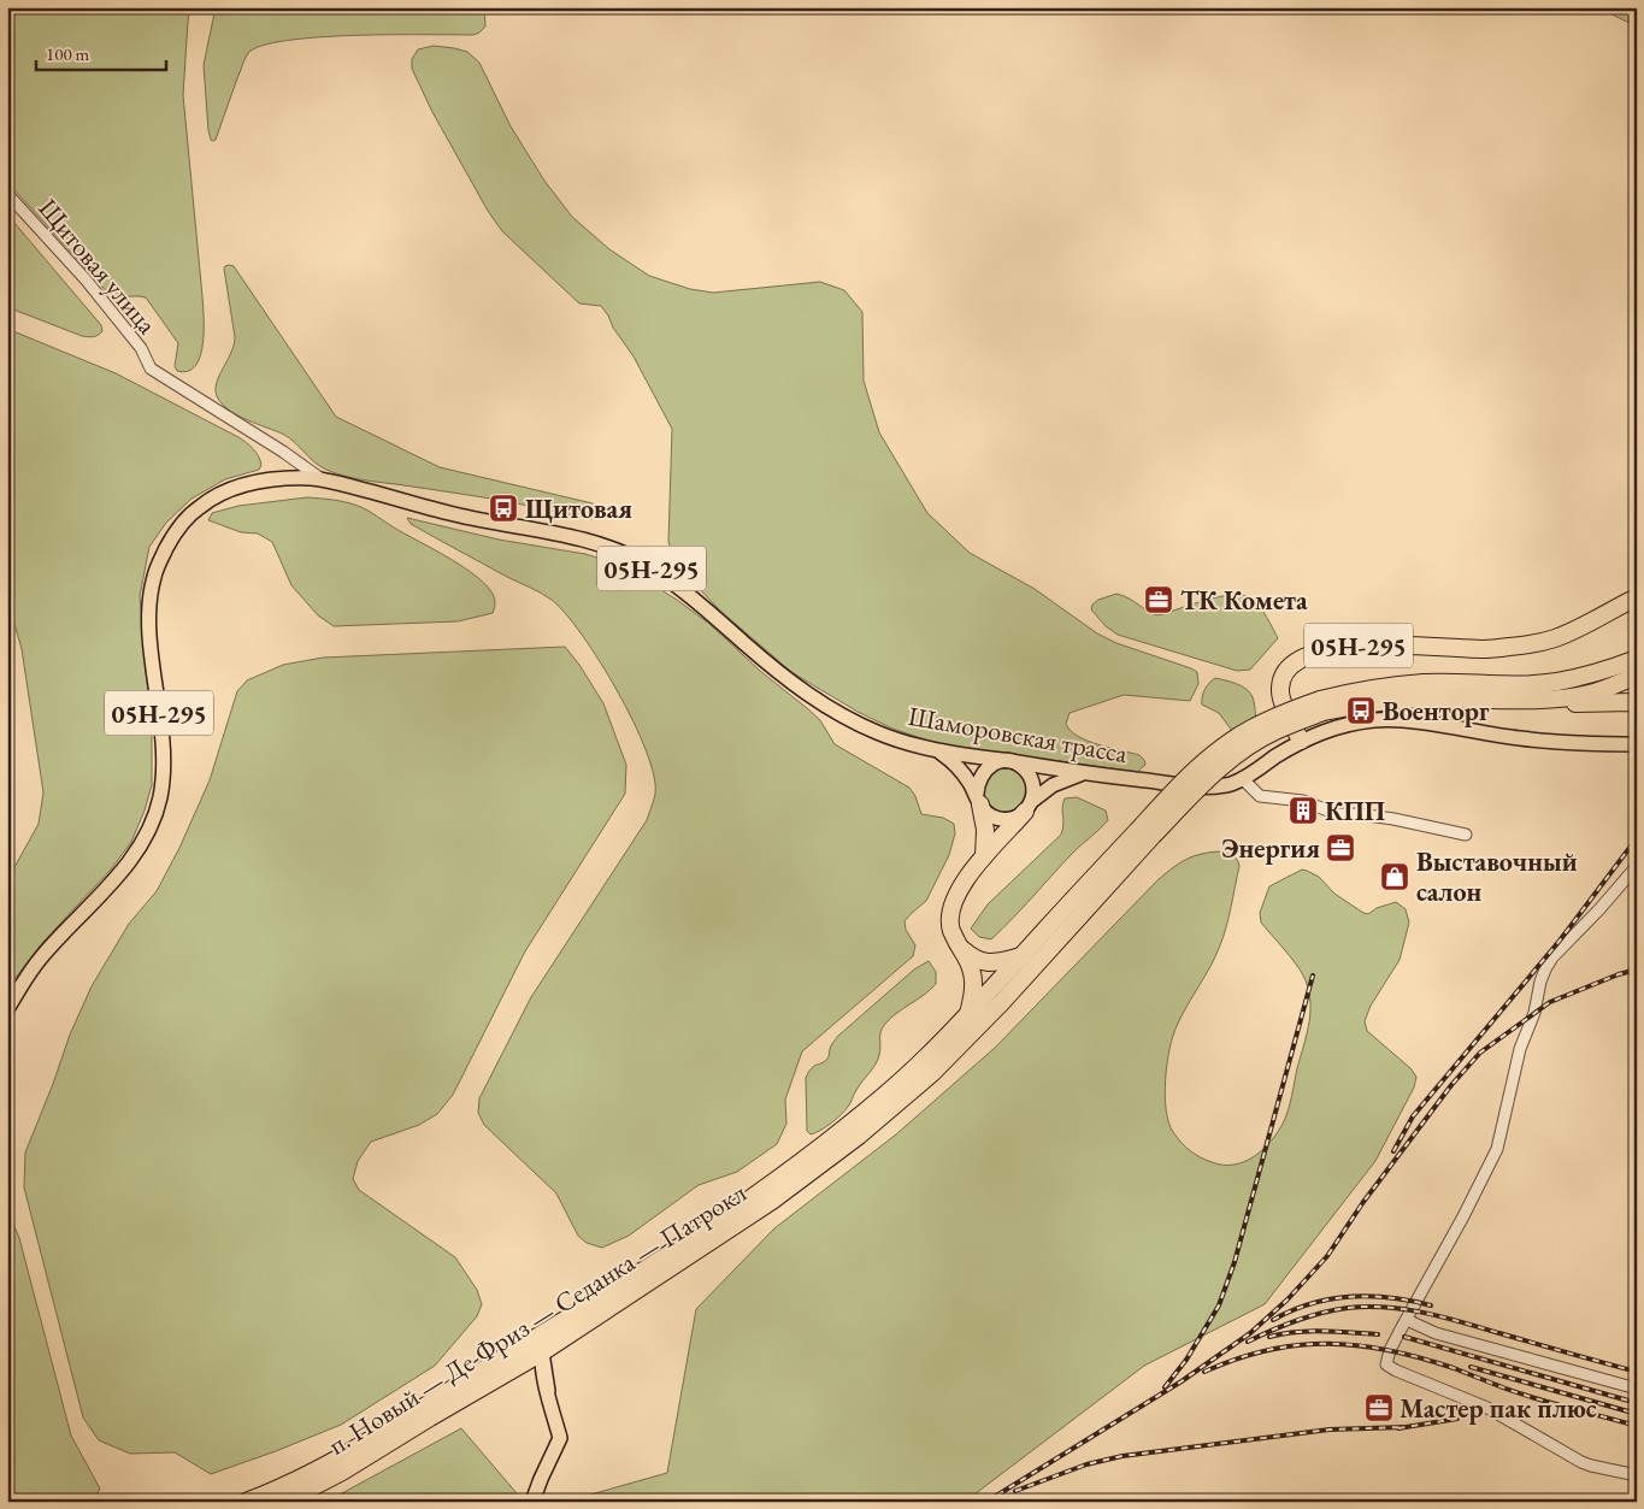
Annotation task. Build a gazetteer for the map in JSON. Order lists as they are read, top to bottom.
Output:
{
  "streets": {
    "highway": ["05Н-295", "п. Новый — Де-Фриз — Седанка — Патрокл"],
    "main road": ["Шаморовская трасса"],
    "street": ["Щитовая улица"]
  },
  "crossings": [
    ["Щитовая улица", "Шаморовская трасса"],
    ["05Н-295", "Шаморовская трасса"]
  ],
  "places": {
    "bus stop": ["Щитовая", "Военторг"],
    "office": ["ТК Комета", "Энергия", "Мастер пак плюс"],
    "building": ["КПП"],
    "shop": ["Выставочный салон"]
  },
  "scale_bar": "100 m"
}
